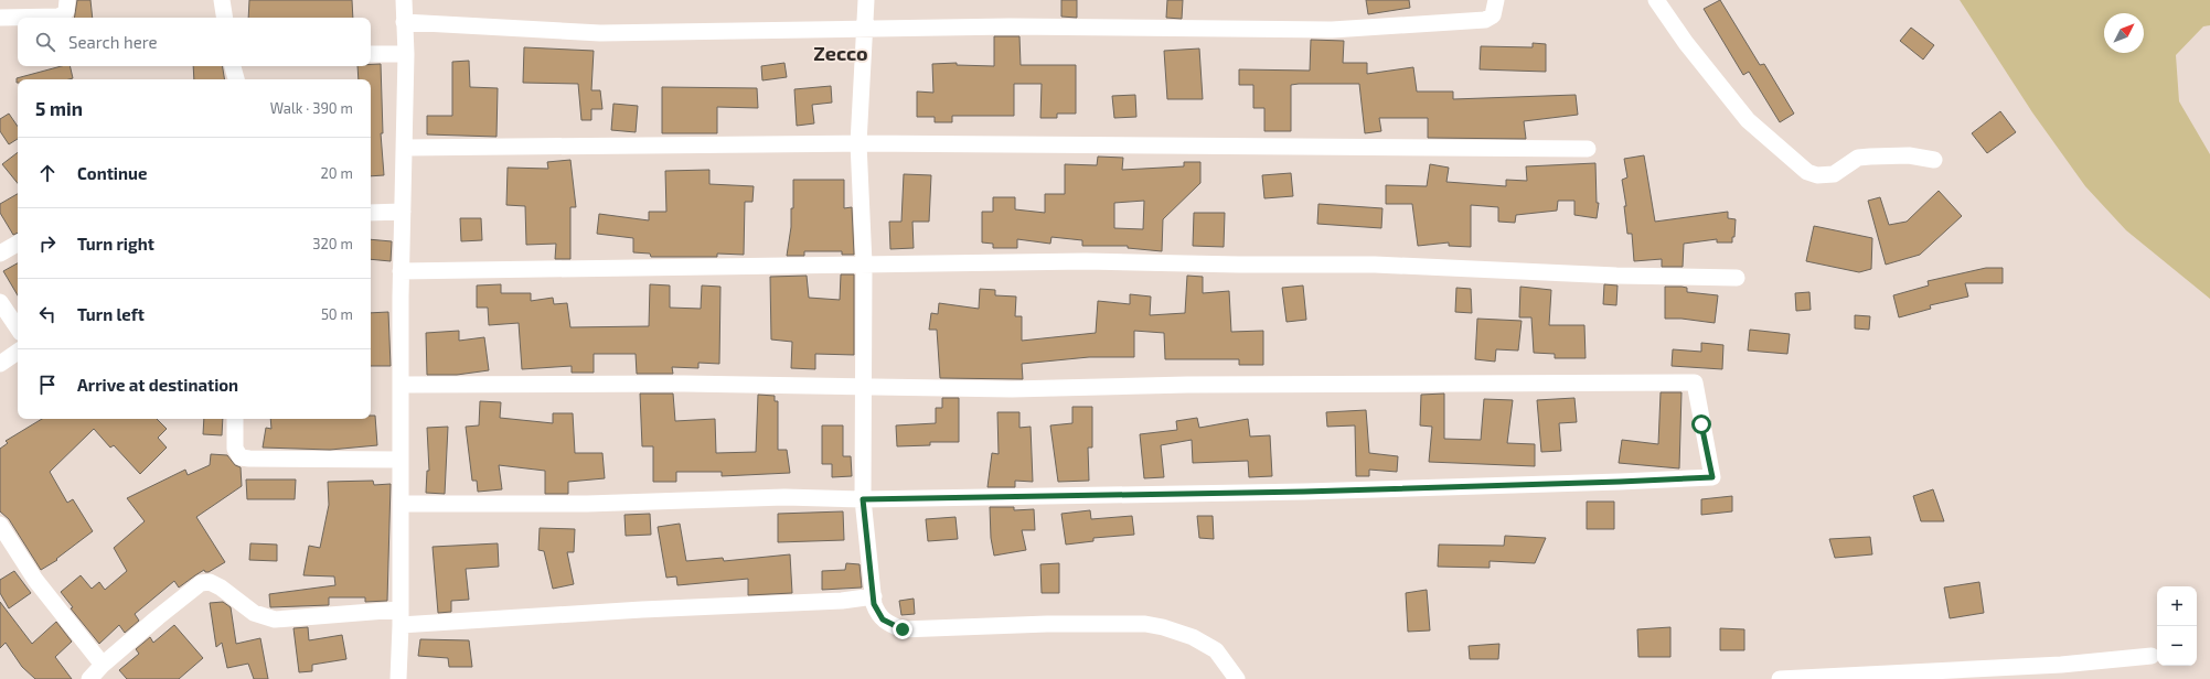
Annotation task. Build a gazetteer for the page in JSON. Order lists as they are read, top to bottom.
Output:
{
  "districts": ["Zecco"],
  "north": "top right",
  "page": {
    "search": "Search here",
    "heading": ["5 min", "Walk · 390 m"],
    "list": [
      ["Continue", "20 m"],
      ["Turn right", "320 m"],
      ["Turn left", "50 m"],
      "Arrive at destination"
    ],
    "map_buttons": ["+", "−"]
  }
}
